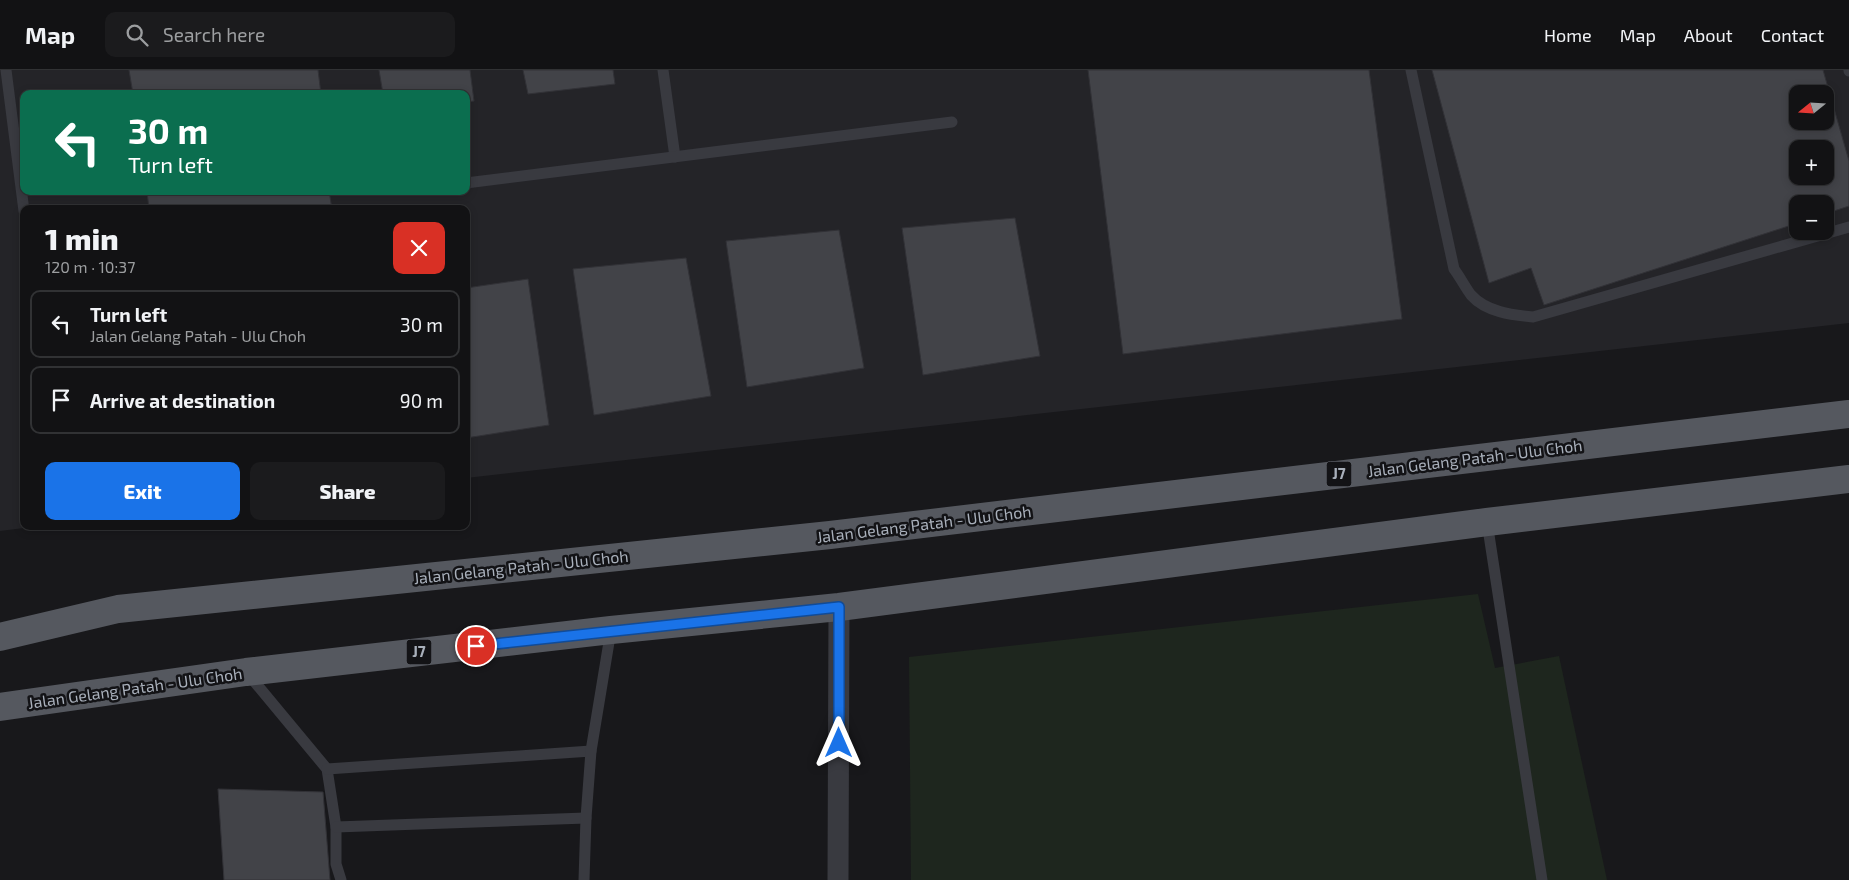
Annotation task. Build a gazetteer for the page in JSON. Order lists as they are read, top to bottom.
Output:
{
  "streets": {
    "main road": ["Jalan Gelang Patah - Ulu Choh", "J7"]
  },
  "north": "left",
  "page": {
    "header": "Map",
    "search": "Search here",
    "nav": [
      "Home",
      "Map",
      "About",
      "Contact"
    ],
    "map_buttons": ["+", "−"],
    "turn": ["30 m", "Turn left"],
    "heading": ["1 min", "120 m · 10:37"],
    "list": [
      {
        "name": "Turn left",
        "note": "Jalan Gelang Patah - Ulu Choh",
        "value": "30 m"
      },
      {
        "name": "Arrive at destination",
        "value": "90 m"
      }
    ],
    "buttons": ["Exit", "Share"]
  }
}
